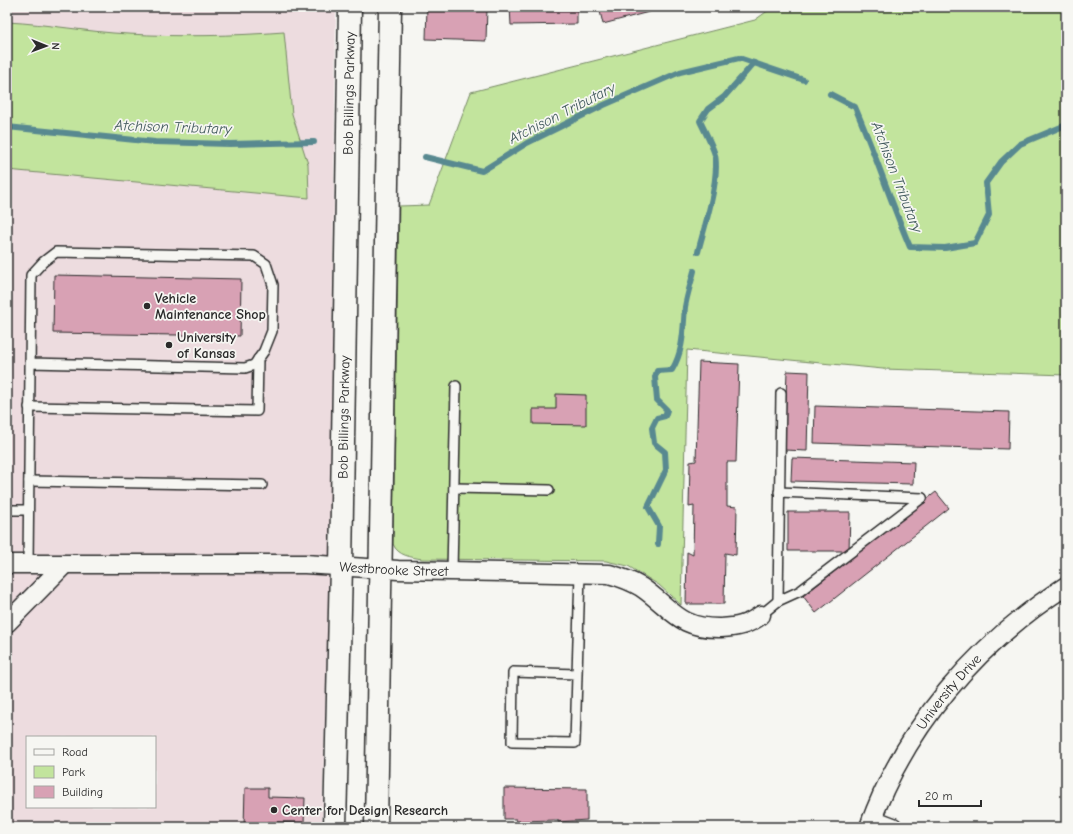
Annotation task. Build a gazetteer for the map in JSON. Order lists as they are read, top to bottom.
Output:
{
  "streets": {
    "main road": ["Bob Billings Parkway"],
    "street": ["Westbrooke Street", "University Drive"]
  },
  "crossings": [
    ["Bob Billings Parkway", "Westbrooke Street"]
  ],
  "water": ["Atchison Tributary"],
  "places": ["Vehicle Maintenance Shop", "University of Kansas", "Center for Design Research"],
  "legend": ["Road", "Park", "Building"],
  "scale_bar": "20 m",
  "north": "right"
}
